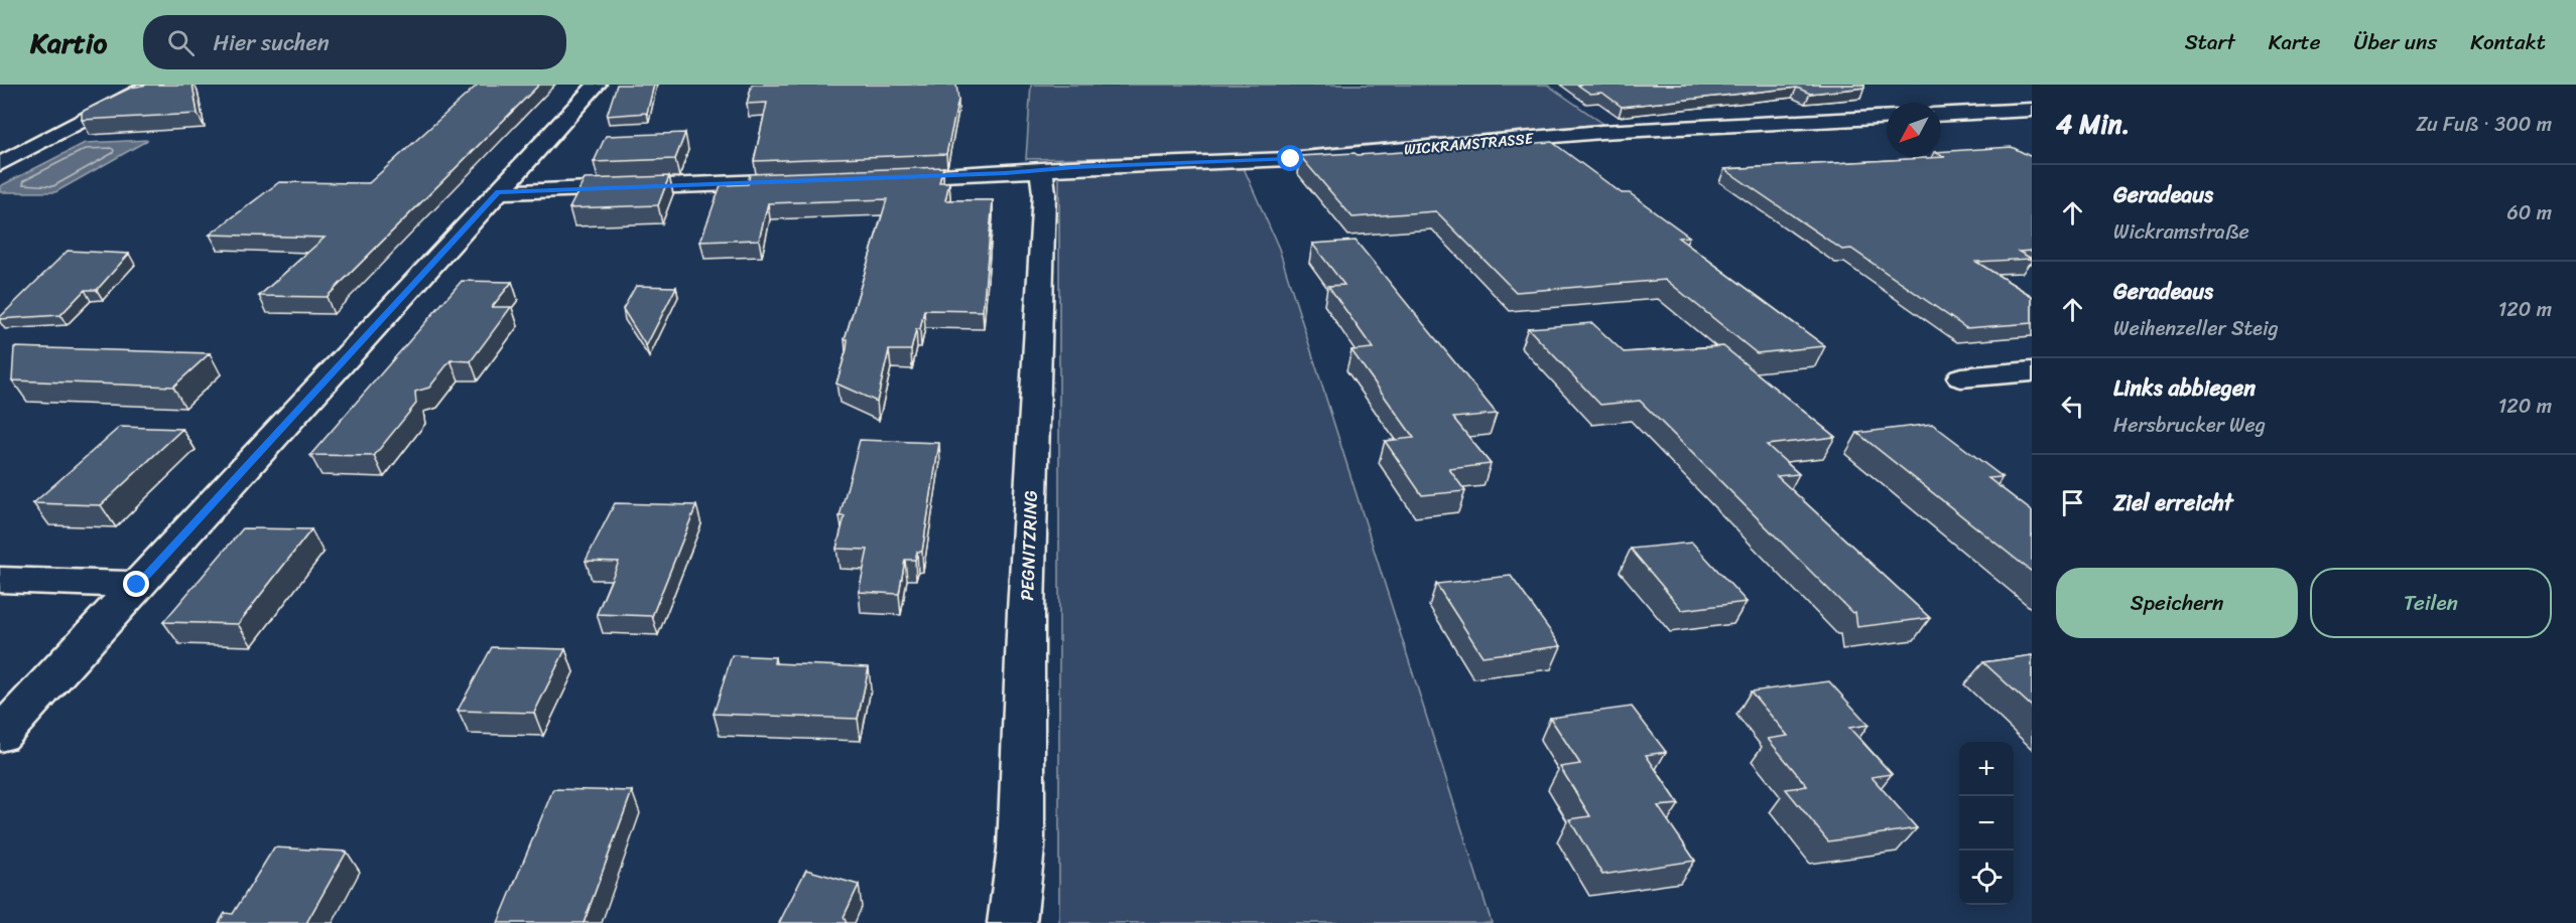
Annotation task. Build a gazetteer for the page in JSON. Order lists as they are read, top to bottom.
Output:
{
  "streets": {
    "street": ["WICKRAMSTRASSE", "PEGNITZRING"]
  },
  "crossings": [
    ["WICKRAMSTRASSE", "PEGNITZRING"]
  ],
  "north": "bottom left",
  "page": {
    "header": "Kartio",
    "search": "Hier suchen",
    "nav": [
      "Start",
      "Karte",
      "Über uns",
      "Kontakt"
    ],
    "heading": ["4 Min.", "Zu Fuß · 300 m"],
    "list": [
      ["Geradeaus", "Wickramstraße", "60 m"],
      ["Geradeaus", "Weihenzeller Steig", "120 m"],
      ["Links abbiegen", "Hersbrucker Weg", "120 m"],
      "Ziel erreicht"
    ],
    "buttons": ["Speichern", "Teilen"],
    "map_buttons": ["+", "−"]
  }
}
